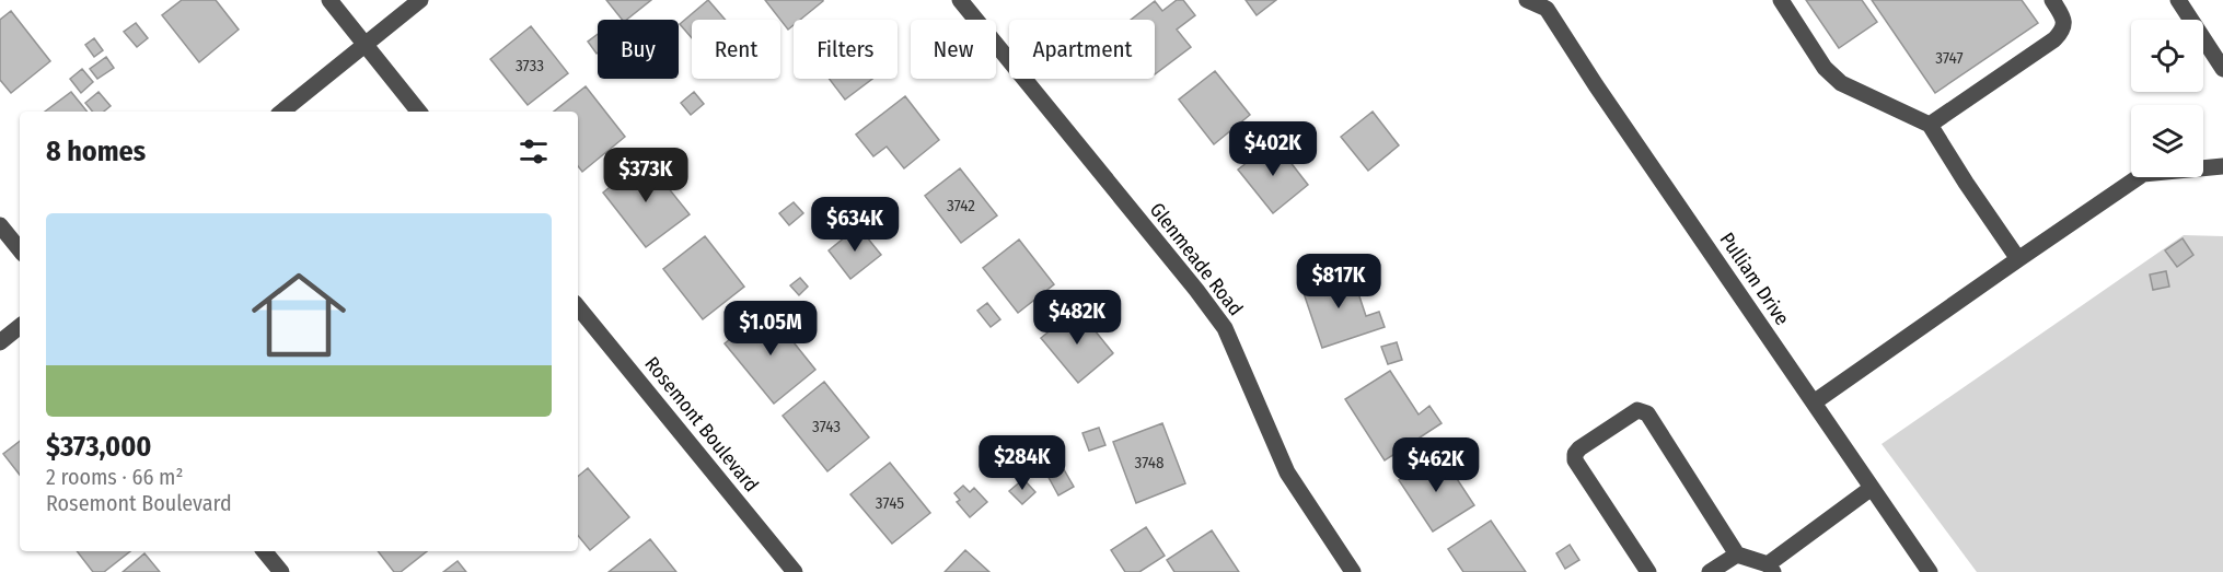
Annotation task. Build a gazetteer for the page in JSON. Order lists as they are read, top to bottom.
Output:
{
  "streets": {
    "street": ["Glenmeade Road", "Pulliam Drive", "Rosemont Boulevard"]
  },
  "house_numbers": [
    "3747",
    "3733",
    "3742",
    "3743",
    "3748",
    "3745"
  ],
  "page": {
    "chip": [
      "Buy",
      "Rent",
      "Filters",
      "New",
      "Apartment"
    ],
    "heading": "8 homes",
    "price": [
      "$402K",
      "$373K",
      "$634K",
      "$817K",
      "$482K",
      "$1.05M",
      "$284K",
      "$462K"
    ],
    "list": [
      {
        "name": "$373,000",
        "note": "2 rooms · 66 m² · Rosemont Boulevard"
      }
    ]
  }
}
